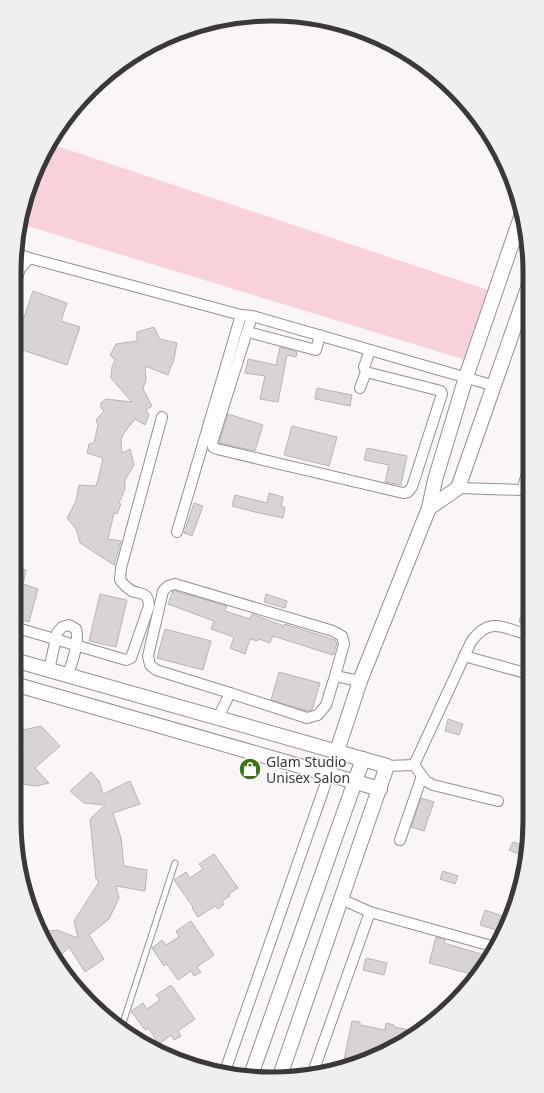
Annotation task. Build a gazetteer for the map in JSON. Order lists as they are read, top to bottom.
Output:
{
  "places": {
    "shop": ["Glam Studio Unisex Salon"]
  }
}
